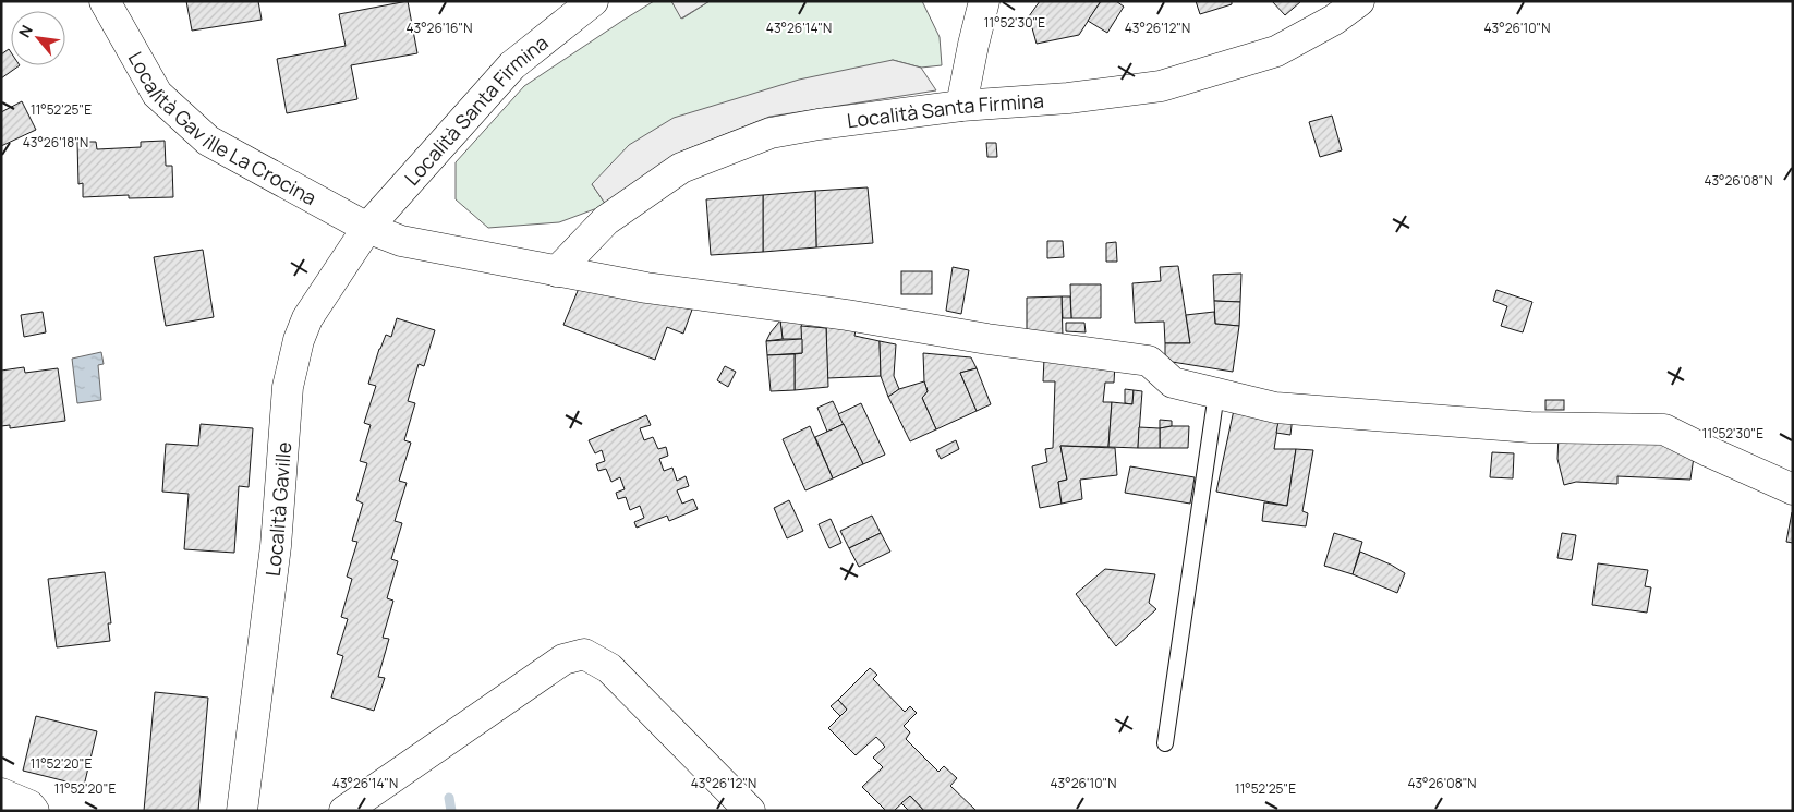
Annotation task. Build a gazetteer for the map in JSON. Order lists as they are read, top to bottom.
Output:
{
  "streets": {
    "street": ["Località Santa Firmina", "Località Gav ille La Crocina", "Località Gaville"]
  },
  "crossings": [
    ["Località Santa Firmina", "Località Gav ille La Crocina"],
    ["Località Santa Firmina", "Località Gaville"],
    ["Località Gav ille La Crocina", "Località Gaville"]
  ],
  "north": "top left",
  "coordinates": [
    "11°52'30\"E",
    "43°26'16\"N",
    "43°26'14\"N",
    "43°26'12\"N",
    "43°26'10\"N",
    "11°52'25\"E",
    "43°26'18\"N",
    "43°26'08\"N",
    "11°52'20\"E"
  ]
}
